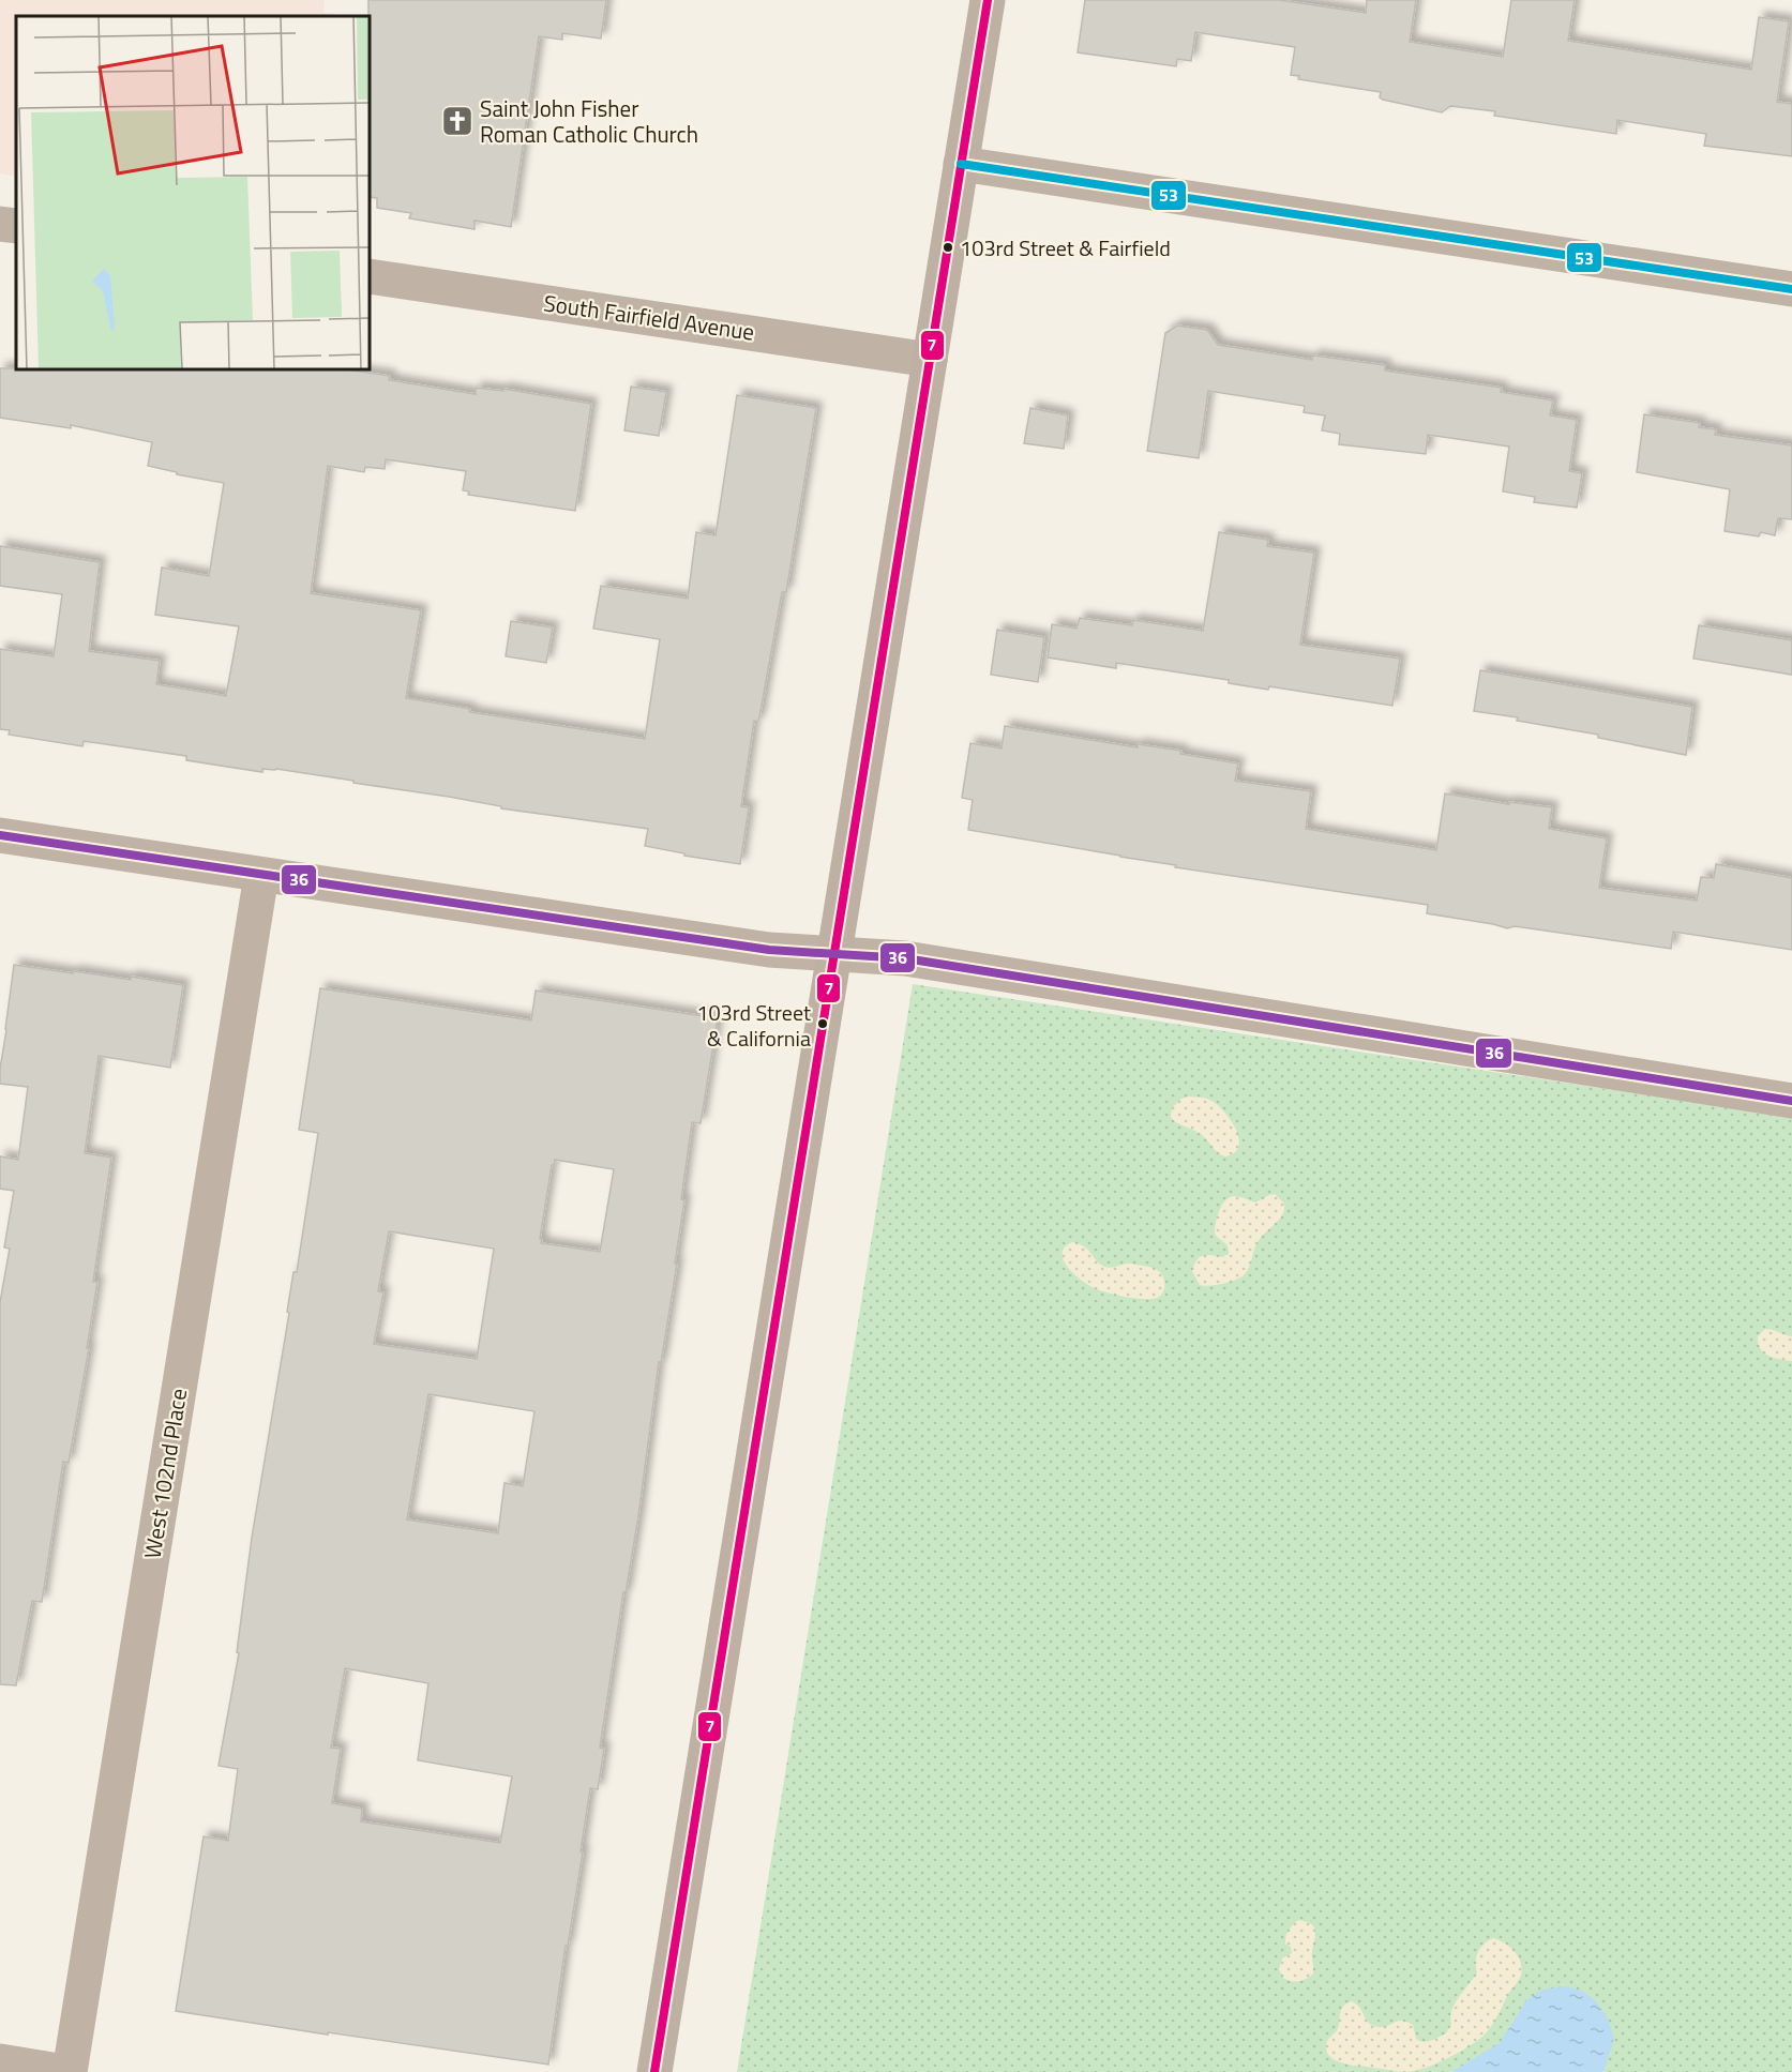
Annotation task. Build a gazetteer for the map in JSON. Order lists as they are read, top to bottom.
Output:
{
  "streets": {
    "street": ["South Fairfield Avenue", "West 102nd Place"]
  },
  "places": {
    "church": ["Saint John Fisher Roman Catholic Church"],
    "other": ["103rd Street & Fairfield", "103rd Street & California"]
  },
  "lines": ["transit line 7", "transit line 53", "transit line 36"]
}
